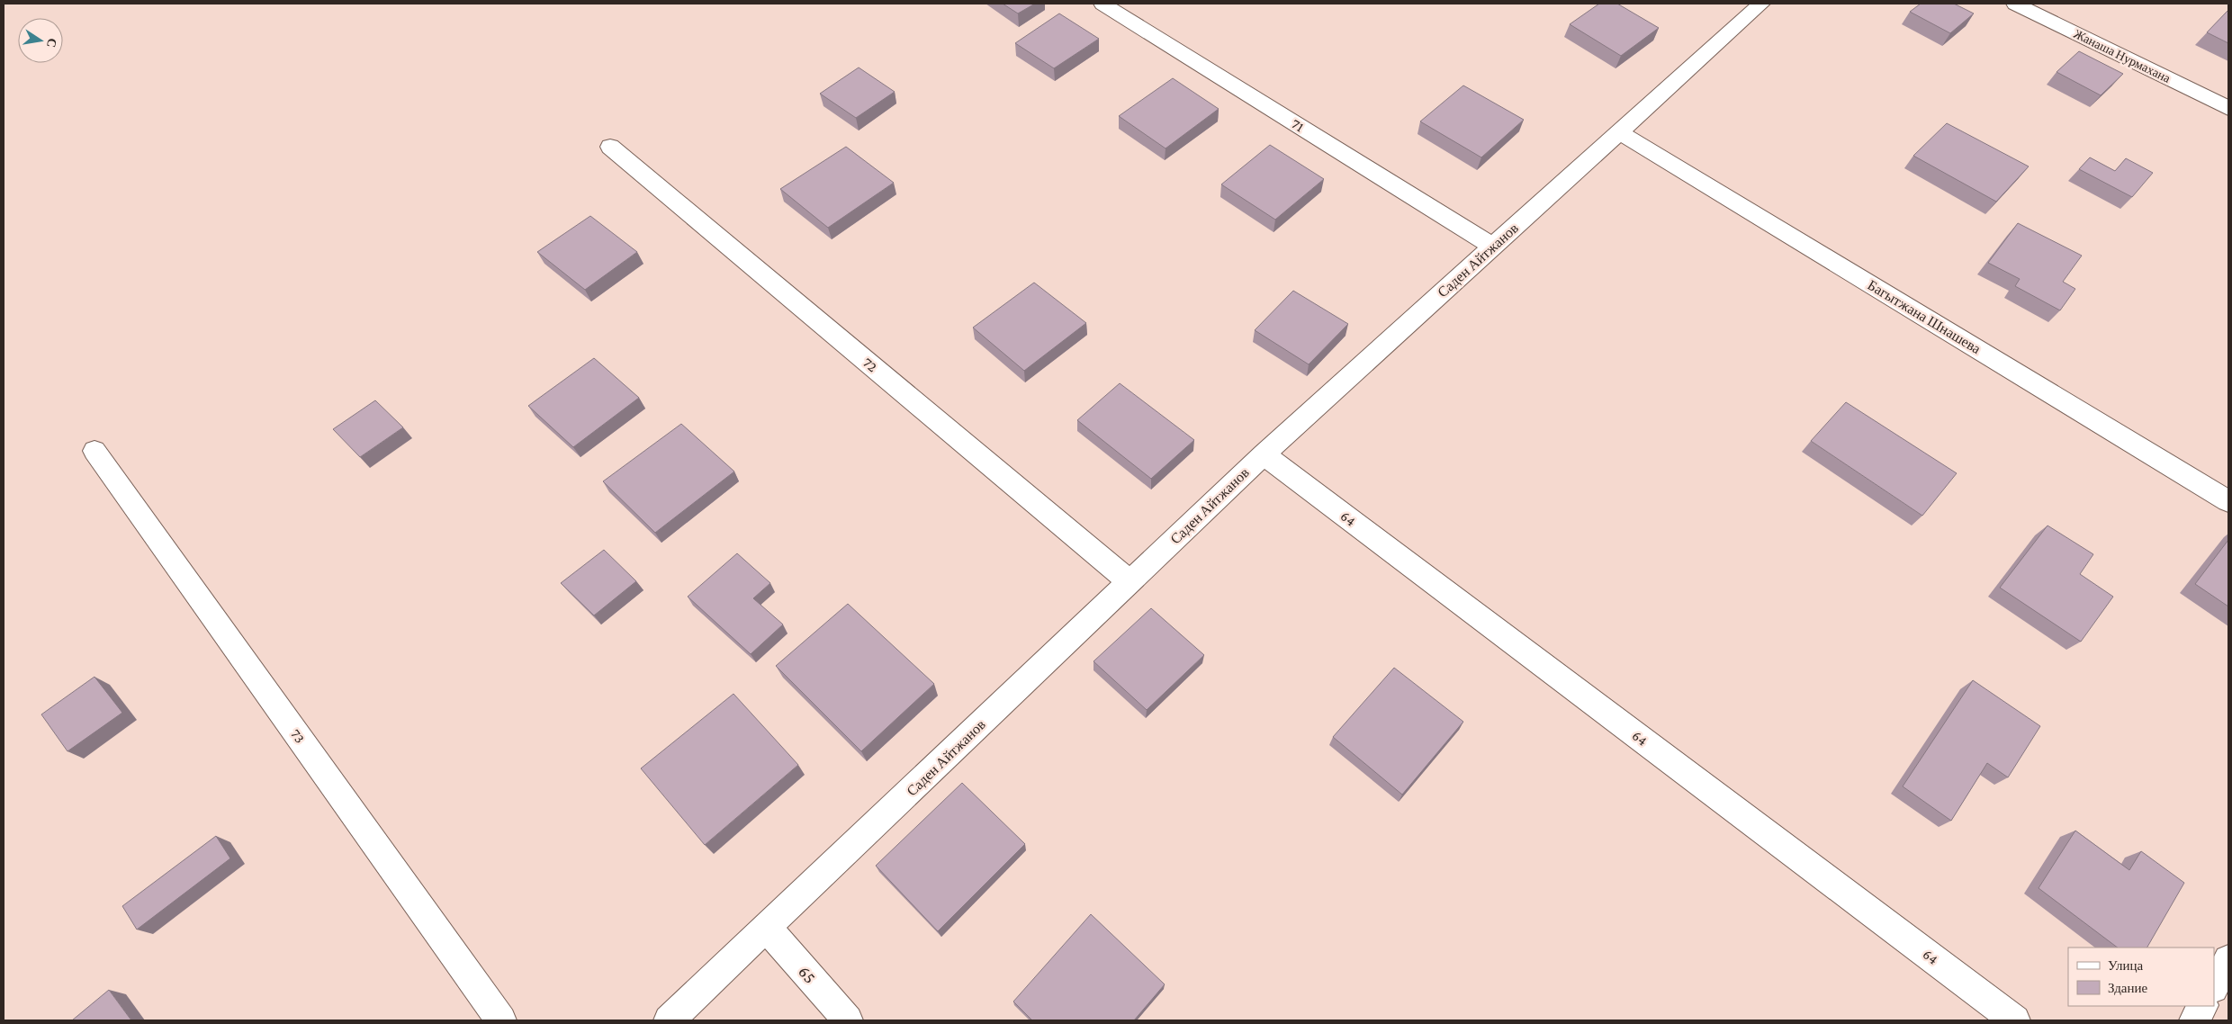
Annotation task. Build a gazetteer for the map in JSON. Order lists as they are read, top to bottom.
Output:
{
  "streets": {
    "street": [
      "Жанаша Нурмахана",
      "71",
      "Саден Айтжанов",
      "Багытжана Шнашева",
      "72",
      "64",
      "73",
      "65"
    ]
  },
  "crossings": [
    ["71", "Саден Айтжанов"],
    ["Саден Айтжанов", "Багытжана Шнашева"],
    ["Саден Айтжанов", "72"],
    ["Саден Айтжанов", "64"],
    ["Саден Айтжанов", "65"]
  ],
  "legend": ["Улица", "Здание"],
  "north": "right"
}
